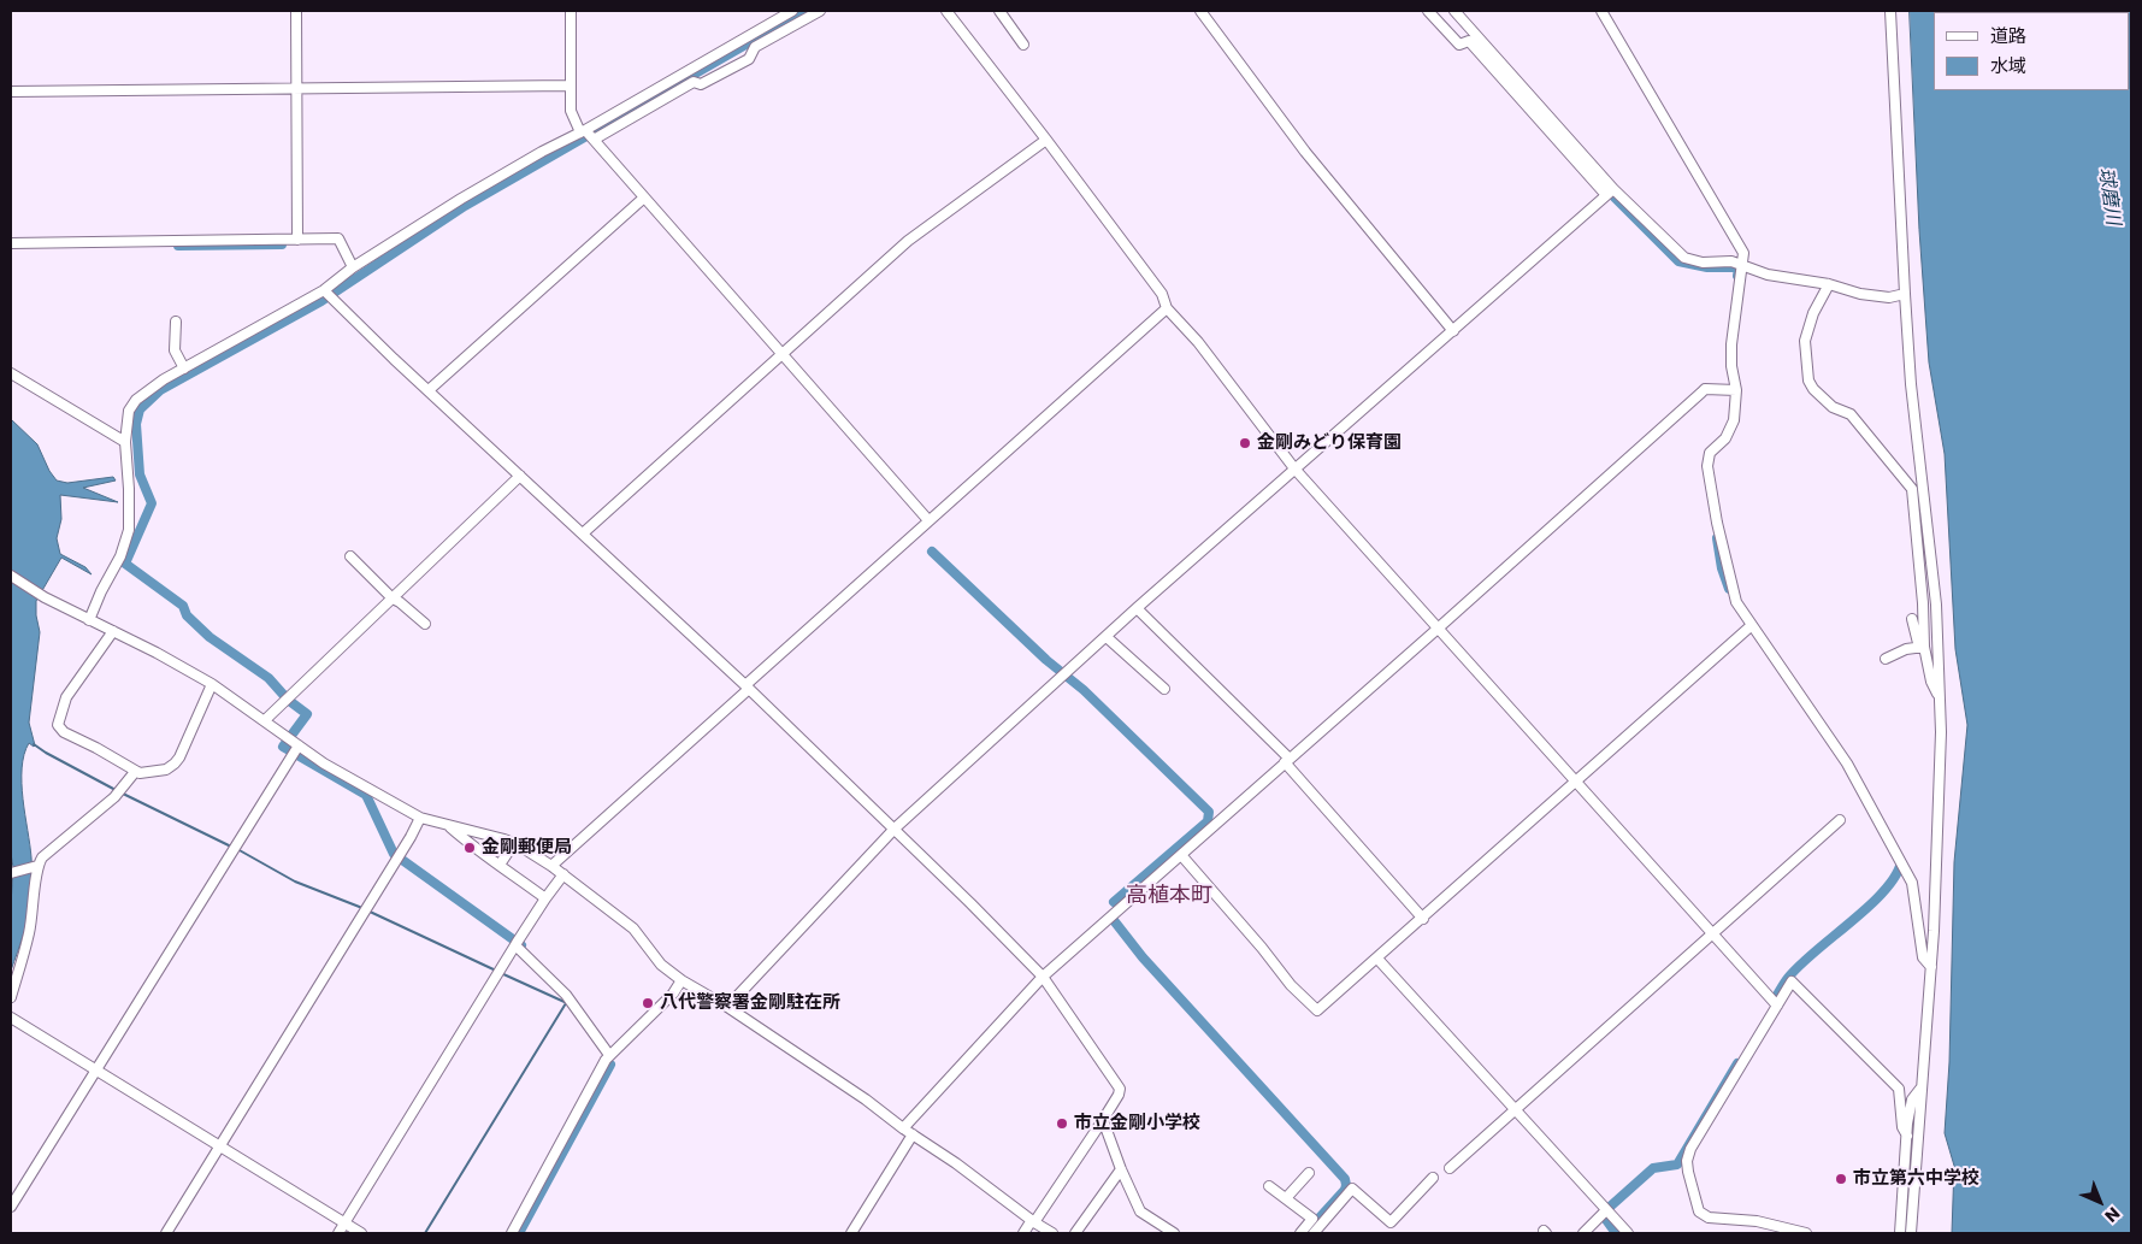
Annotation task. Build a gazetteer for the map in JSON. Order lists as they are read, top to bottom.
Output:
{
  "districts": ["高植本町"],
  "water": ["球磨川"],
  "places": [
    "金剛みどり保育園",
    "金剛郵便局",
    "八代警察署金剛駐在所",
    "市立金剛小学校",
    "市立第六中学校"
  ],
  "legend": ["道路", "水域"],
  "north": "bottom right"
}
